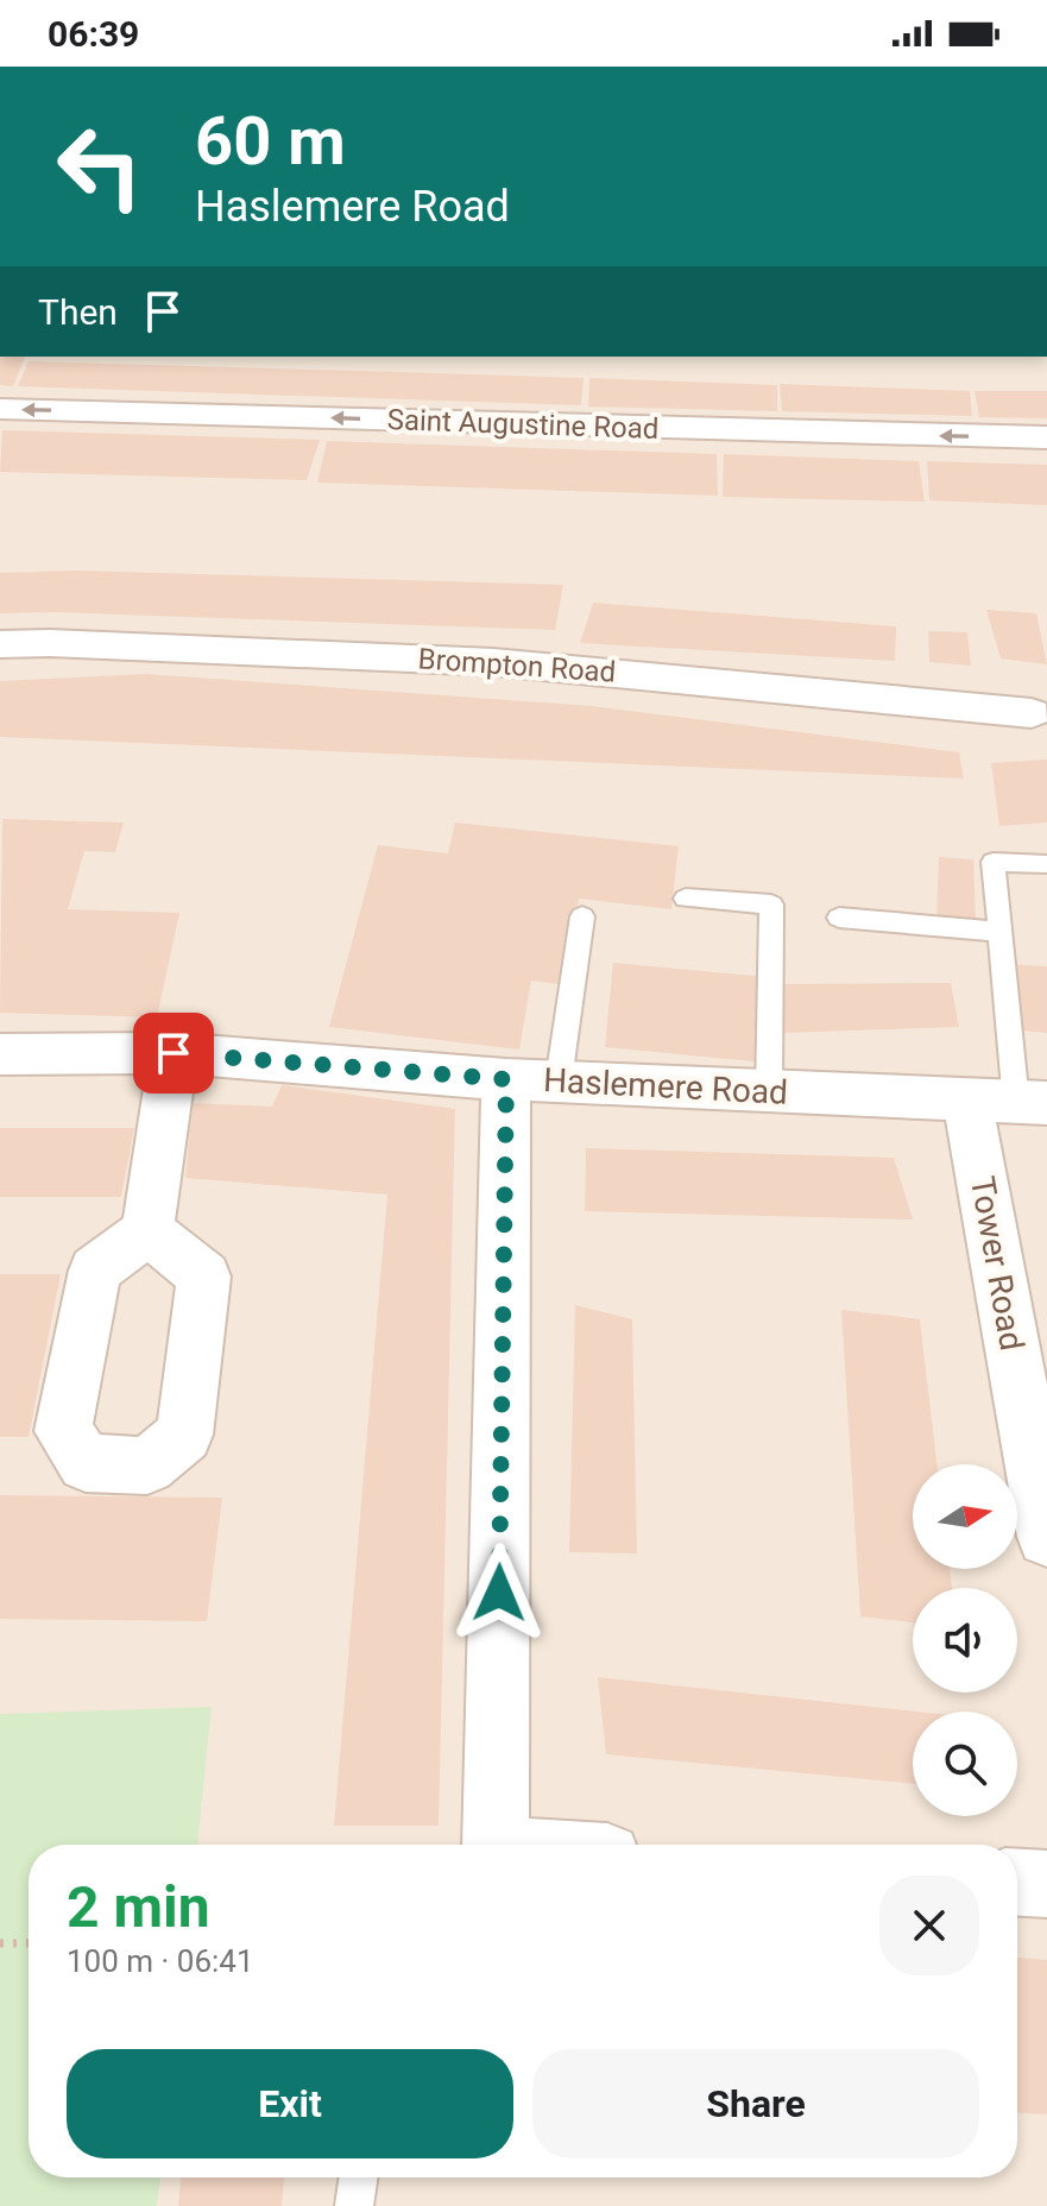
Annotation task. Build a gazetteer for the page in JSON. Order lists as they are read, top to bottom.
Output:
{
  "streets": {
    "street": [
      "Saint Augustine Road",
      "Brompton Road",
      "Haslemere Road",
      "Tower Road"
    ]
  },
  "crossings": [
    ["Haslemere Road", "Tower Road"]
  ],
  "one_way": ["Saint Augustine Road"],
  "north": "right",
  "page": {
    "status": "06:39",
    "turn": ["60 m", "Haslemere Road"],
    "then": "Then",
    "heading": ["2 min", "100 m · 06:41"],
    "buttons": ["Exit", "Share"]
  }
}
